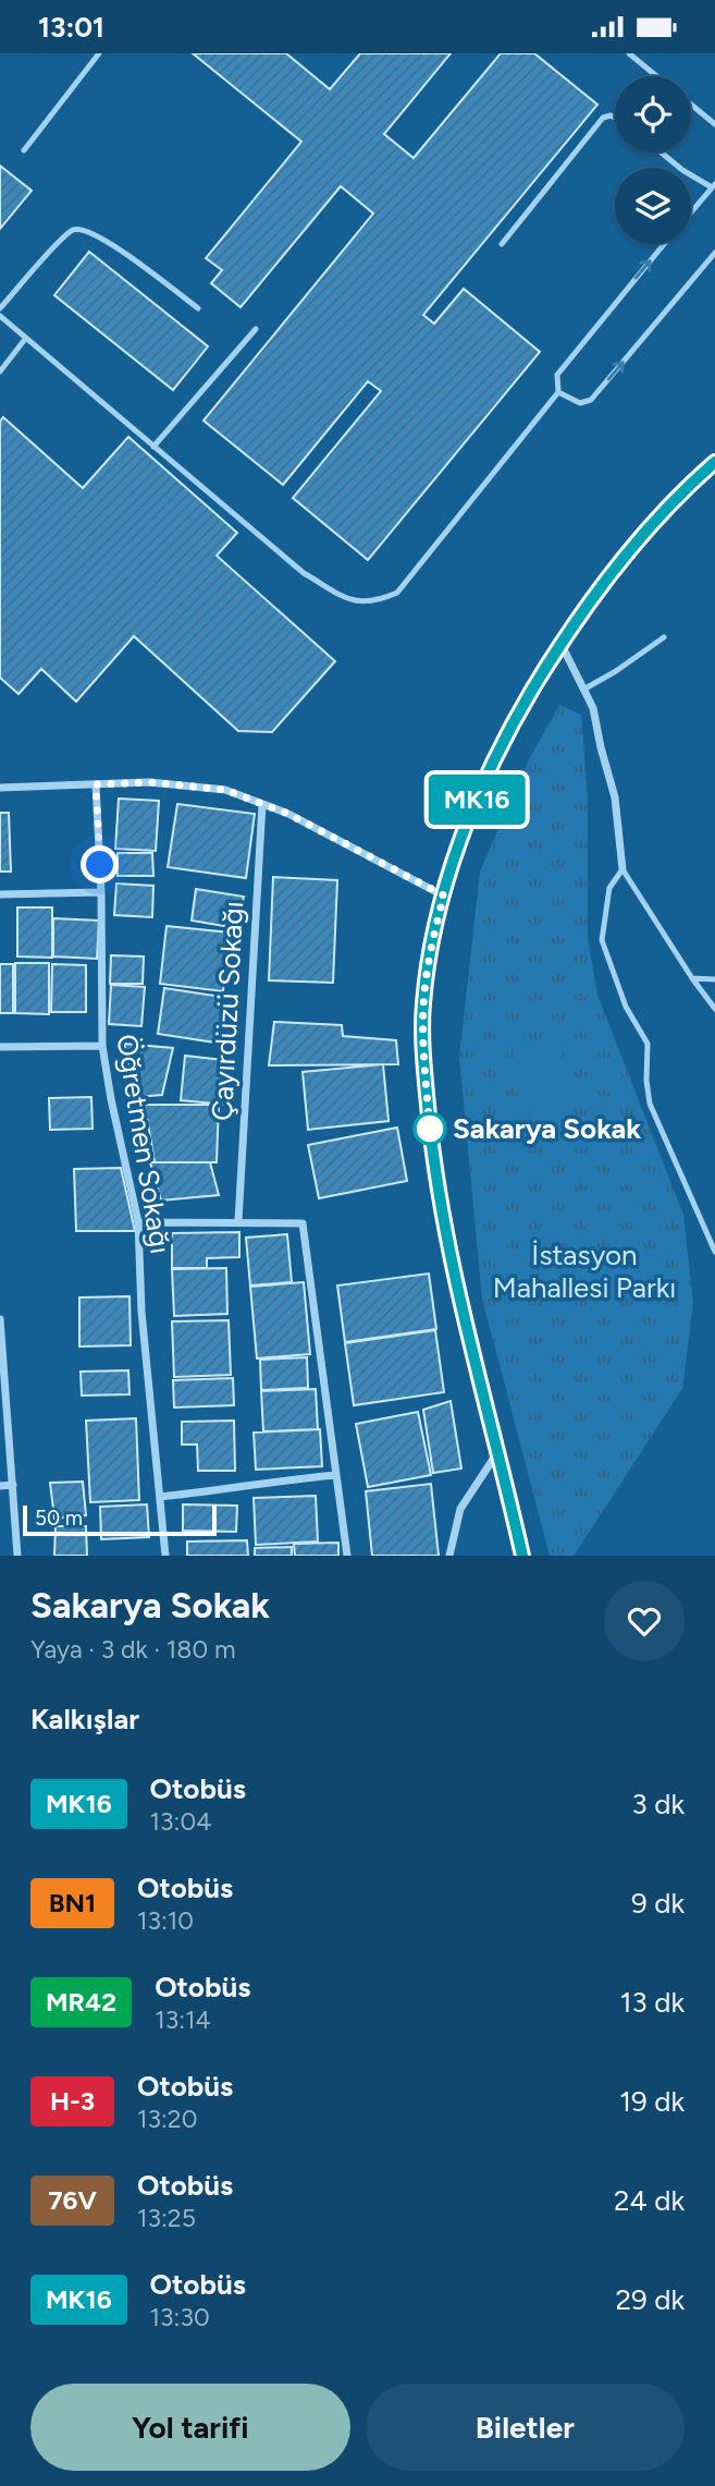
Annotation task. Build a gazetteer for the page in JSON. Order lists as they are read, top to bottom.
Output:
{
  "streets": {
    "street": ["Çayırdüzü Sokağı", "Öğretmen Sokağı"]
  },
  "parks": ["İstasyon Mahallesi Parkı"],
  "places": ["Sakarya Sokak"],
  "lines": ["bus line MK16"],
  "scale_bar": "50 m",
  "page": {
    "status": "13:01",
    "on_map": "MK16",
    "scale": "50 m",
    "heading": [
      ["Sakarya Sokak", "Yaya · 3 dk · 180 m"],
      "Kalkışlar"
    ],
    "list": [
      {
        "mark": "MK16",
        "name": "Otobüs",
        "note": "13:04",
        "value": "3 dk"
      },
      {
        "mark": "BN1",
        "name": "Otobüs",
        "note": "13:10",
        "value": "9 dk"
      },
      {
        "mark": "MR42",
        "name": "Otobüs",
        "note": "13:14",
        "value": "13 dk"
      },
      {
        "mark": "H-3",
        "name": "Otobüs",
        "note": "13:20",
        "value": "19 dk"
      },
      {
        "mark": "76V",
        "name": "Otobüs",
        "note": "13:25",
        "value": "24 dk"
      },
      {
        "mark": "MK16",
        "name": "Otobüs",
        "note": "13:30",
        "value": "29 dk"
      }
    ],
    "buttons": ["Yol tarifi", "Biletler"]
  }
}
